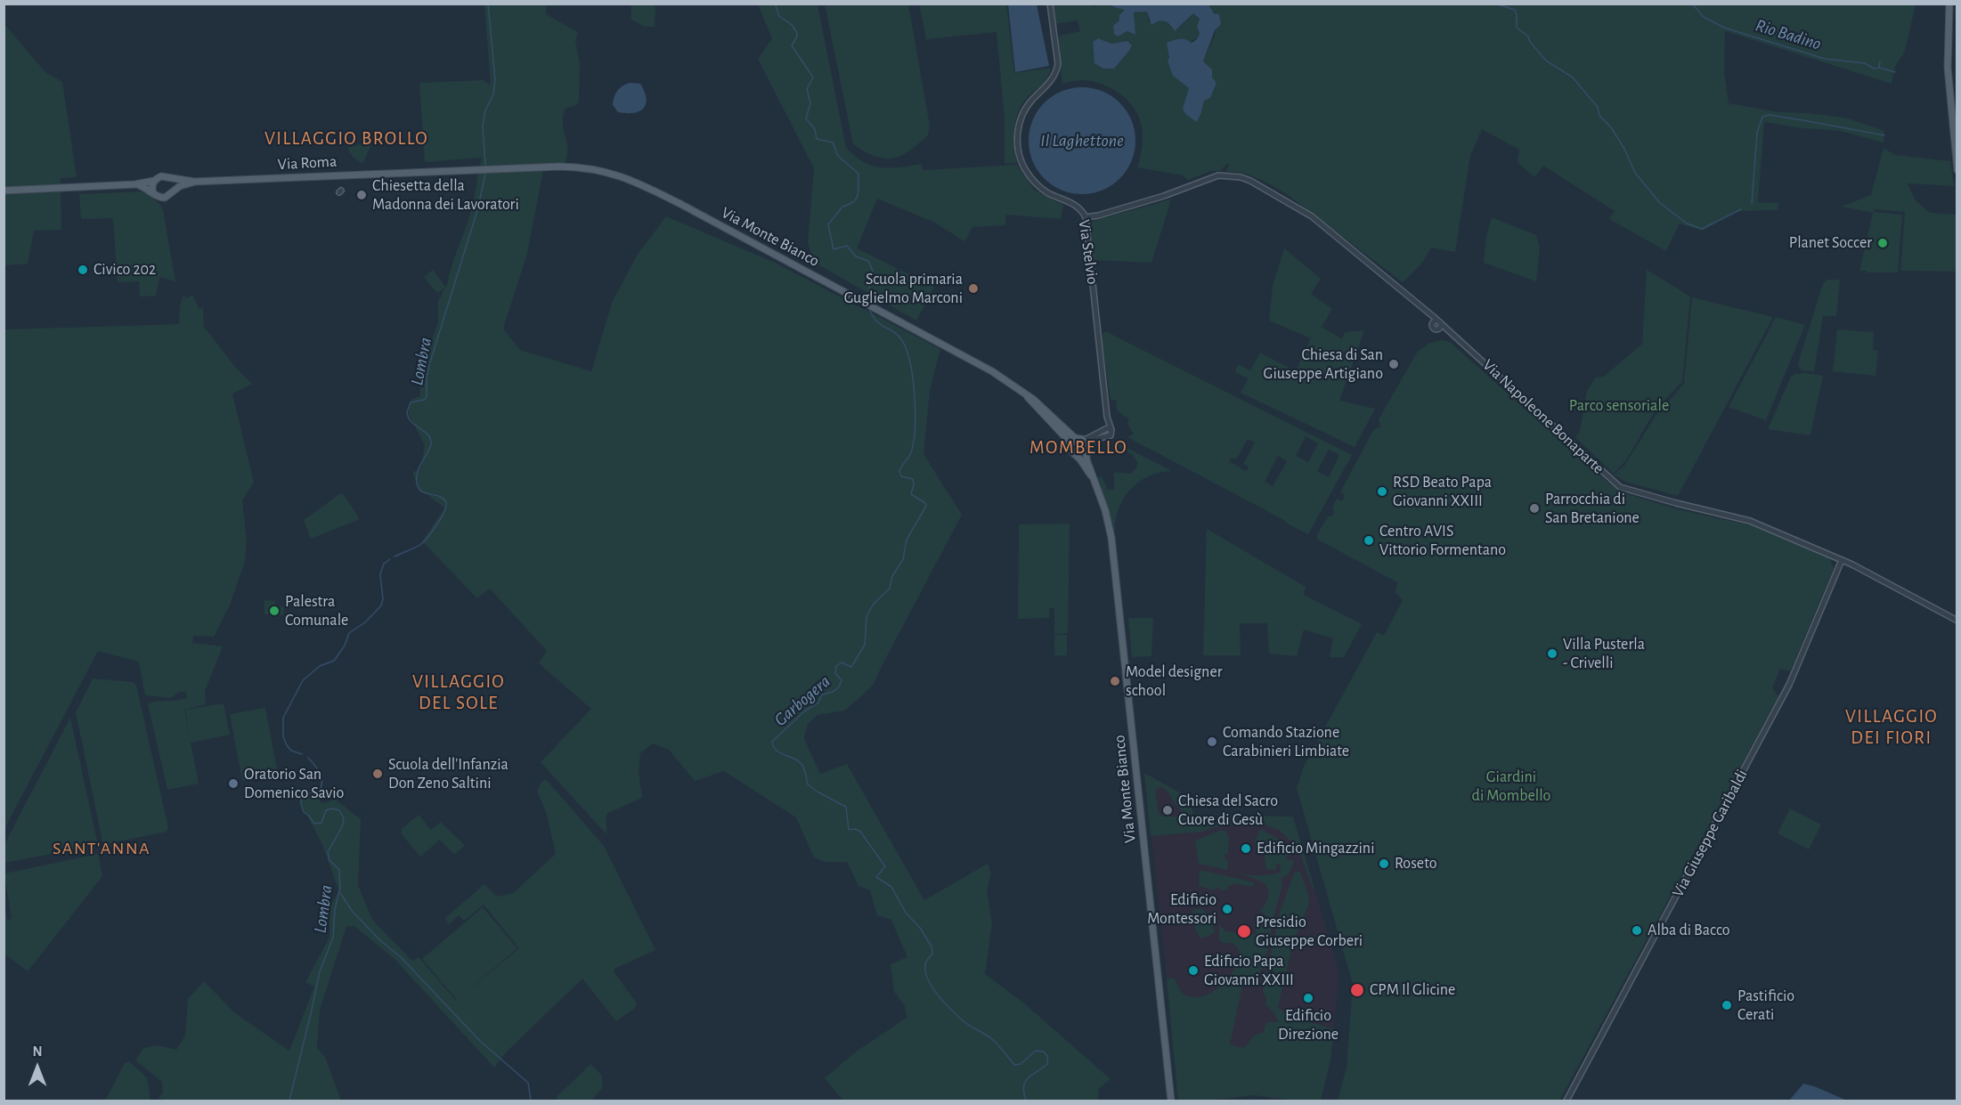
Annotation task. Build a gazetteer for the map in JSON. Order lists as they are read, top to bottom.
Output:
{
  "streets": {
    "main road": ["Via Roma", "Via Monte Bianco"],
    "street": ["Via Stelvio", "Via Napoleone Bonaparte", "Via Giuseppe Garibaldi"]
  },
  "crossings": [
    ["Via Roma", "Via Monte Bianco"],
    ["Via Stelvio", "Via Napoleone Bonaparte"],
    ["Via Napoleone Bonaparte", "Via Giuseppe Garibaldi"]
  ],
  "districts": [
    "VILLAGGIO BROLLO",
    "MOMBELLO",
    "VILLAGGIO DEL SOLE",
    "VILLAGGIO DEI FIORI",
    "SANT'ANNA"
  ],
  "water": [
    "Rio Badino",
    "Il Laghettone",
    "Lombra",
    "Garbogera"
  ],
  "parks": ["Parco sensoriale", "Giardini di Mombello"],
  "places": [
    "Chiesetta della Madonna dei Lavoratori",
    "Planet Soccer",
    "Civico 202",
    "Scuola primaria Guglielmo Marconi",
    "Chiesa di San Giuseppe Artigiano",
    "RSD Beato Papa Giovanni XXIII",
    "Parrocchia di San Bretanione",
    "Centro AVIS Vittorio Formentano",
    "Palestra Comunale",
    "Villa Pusterla - Crivelli",
    "Model designer school",
    "Comando Stazione Carabinieri Limbiate",
    "Scuola dell'Infanzia Don Zeno Saltini",
    "Oratorio San Domenico Savio",
    "Chiesa del Sacro Cuore di Gesù",
    "Edificio Mingazzini",
    "Roseto",
    "Edificio Montessori",
    "Alba di Bacco",
    "Presidio Giuseppe Corberi",
    "Edificio Papa Giovanni XXIII",
    "CPM Il Glicine",
    "Edificio Direzione",
    "Pastificio Cerati"
  ],
  "north": "top"
}
